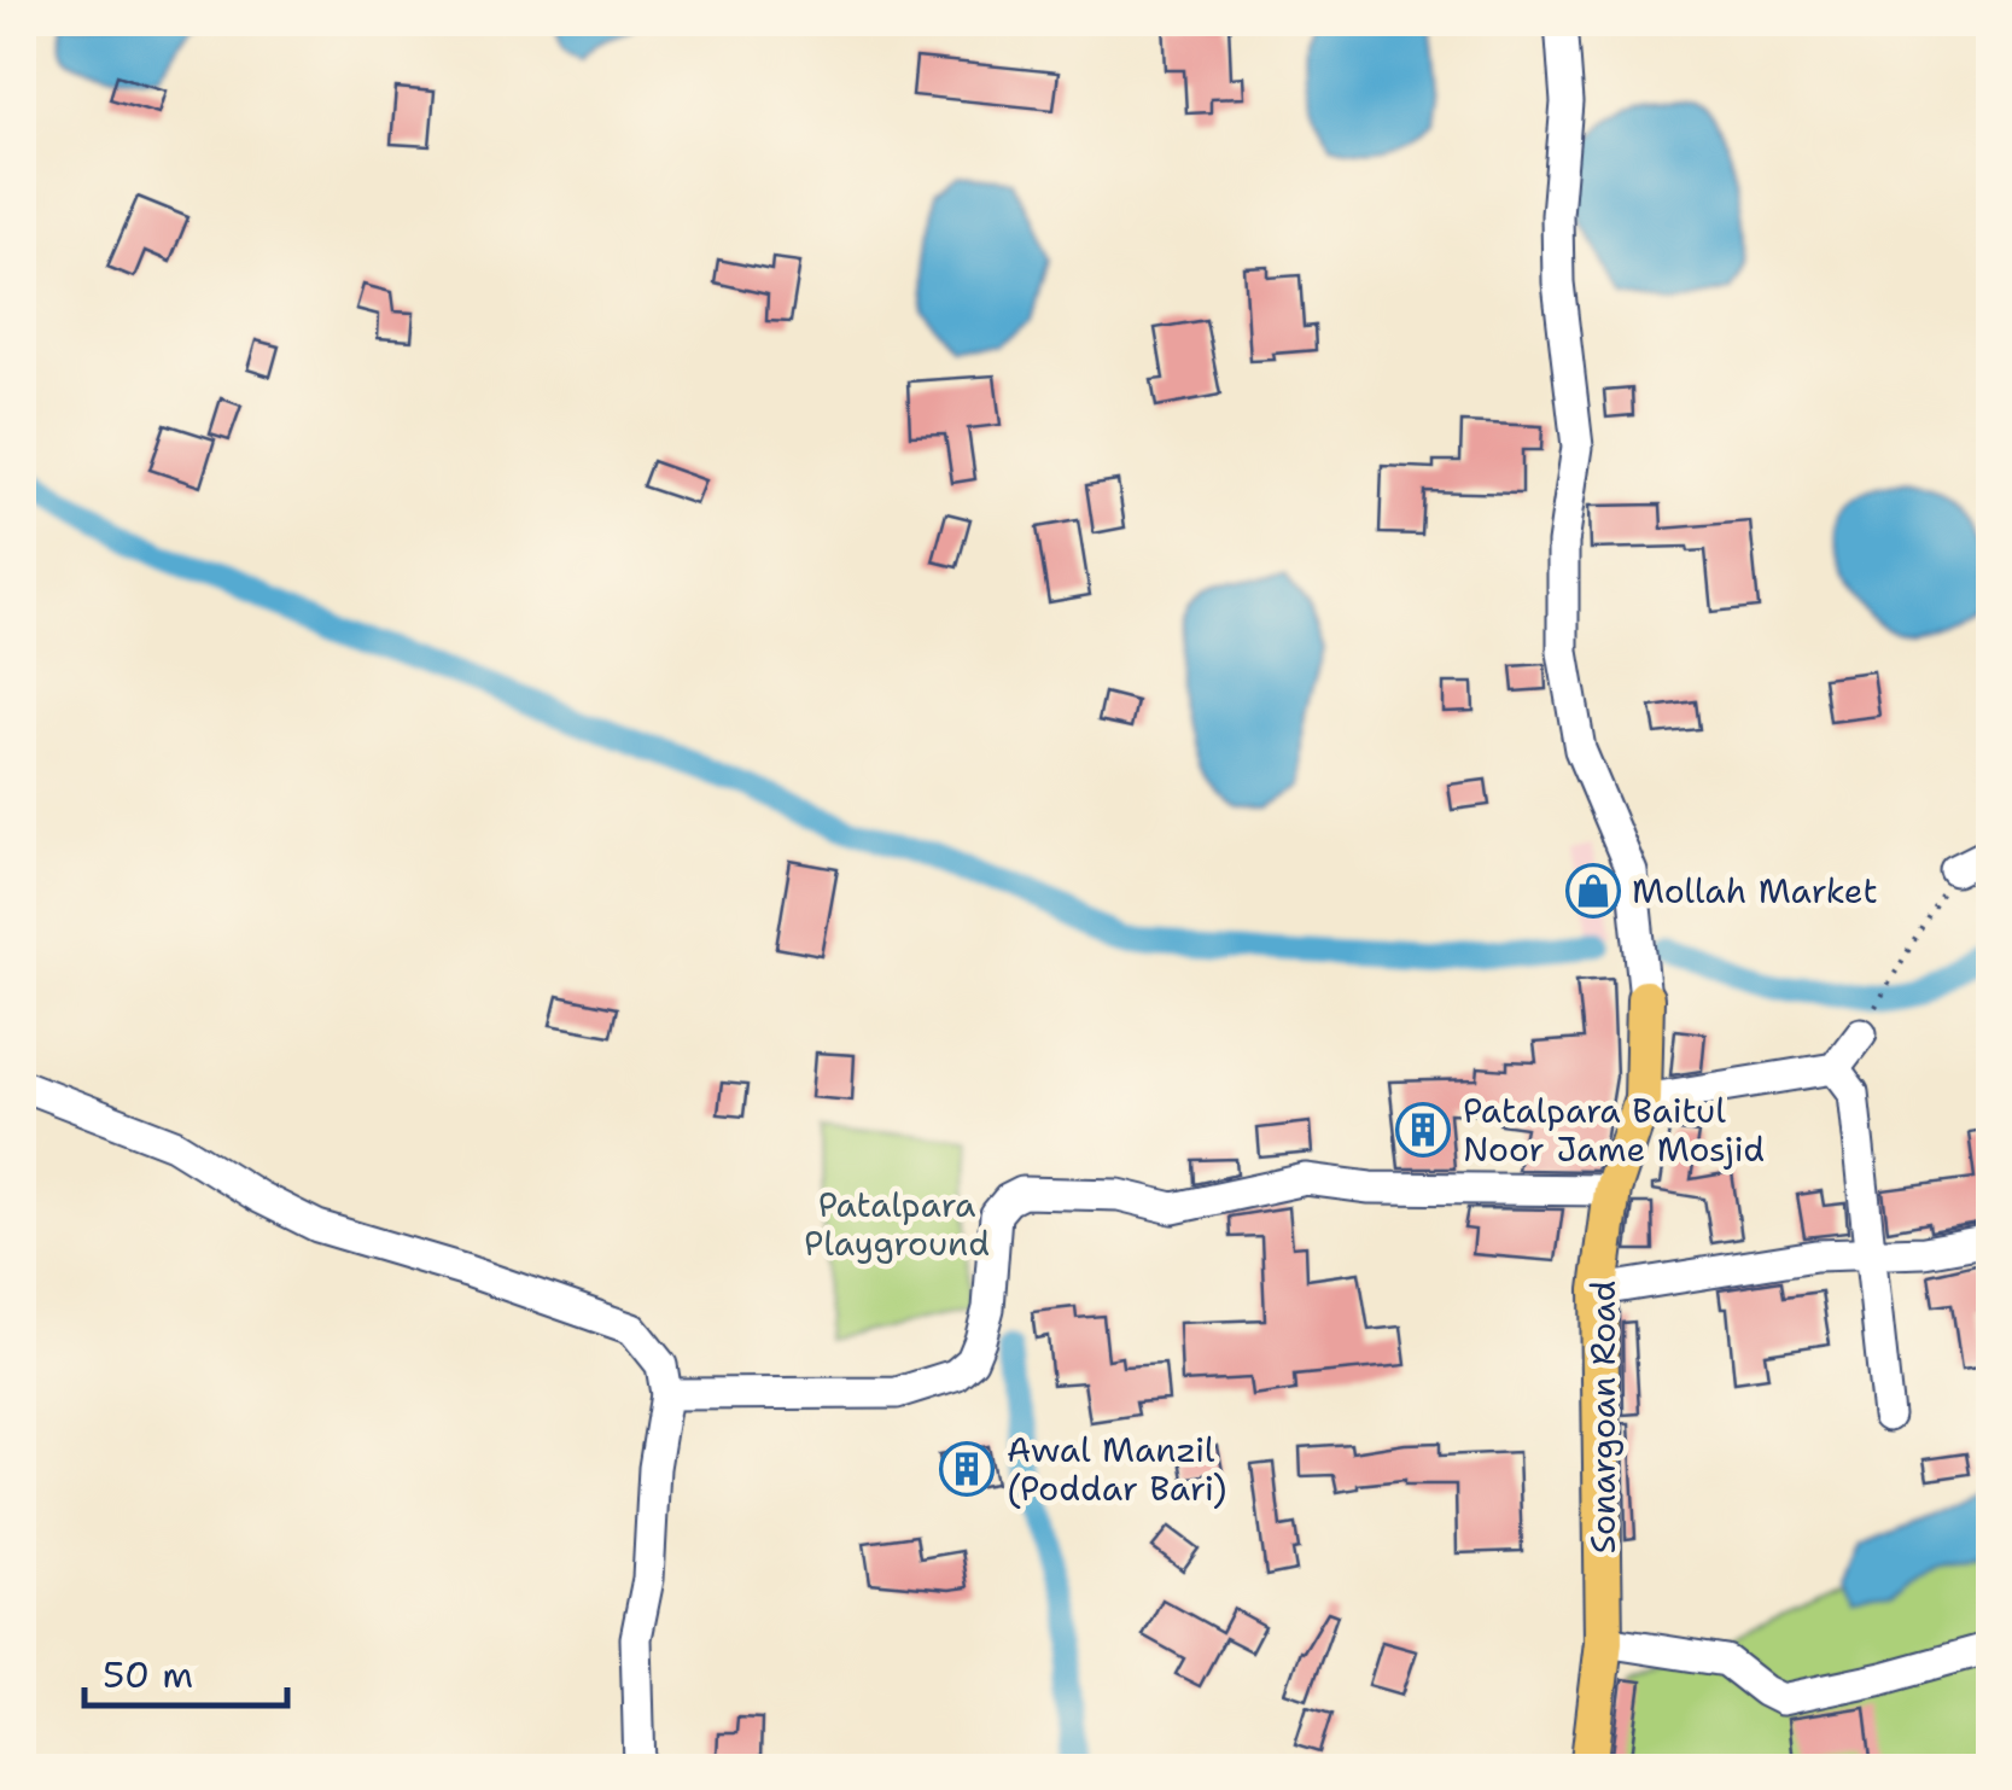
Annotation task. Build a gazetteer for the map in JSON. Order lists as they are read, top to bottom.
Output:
{
  "streets": {
    "main road": ["Sonargoan Road"]
  },
  "parks": ["Patalpara Playground"],
  "places": {
    "shop": ["Mollah Market"],
    "building": ["Patalpara Baitul Noor Jame Mosjid", "Awal Manzil (Poddar Bari)"]
  },
  "scale_bar": "50 m"
}
